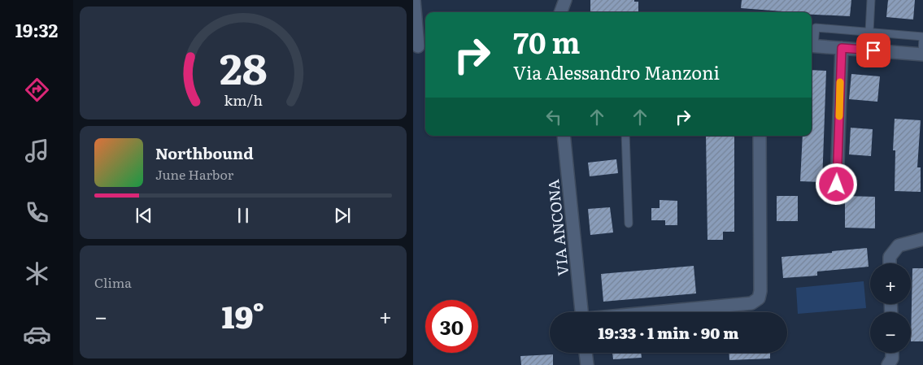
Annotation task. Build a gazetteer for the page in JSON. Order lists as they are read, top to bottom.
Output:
{
  "streets": {
    "street": ["VIA ANCONA"]
  },
  "page": {
    "tabs": "19:32",
    "turn": ["70 m", "Via Alessandro Manzoni"],
    "song": ["Northbound", "June Harbor"],
    "tile": "Clima",
    "map_buttons": ["+", "−"],
    "heat": ["−", "19°", "+"],
    "limit": "30",
    "trip": "19:33 · 1 min · 90 m",
    "gauge": ["28", "km/h"]
  }
}
